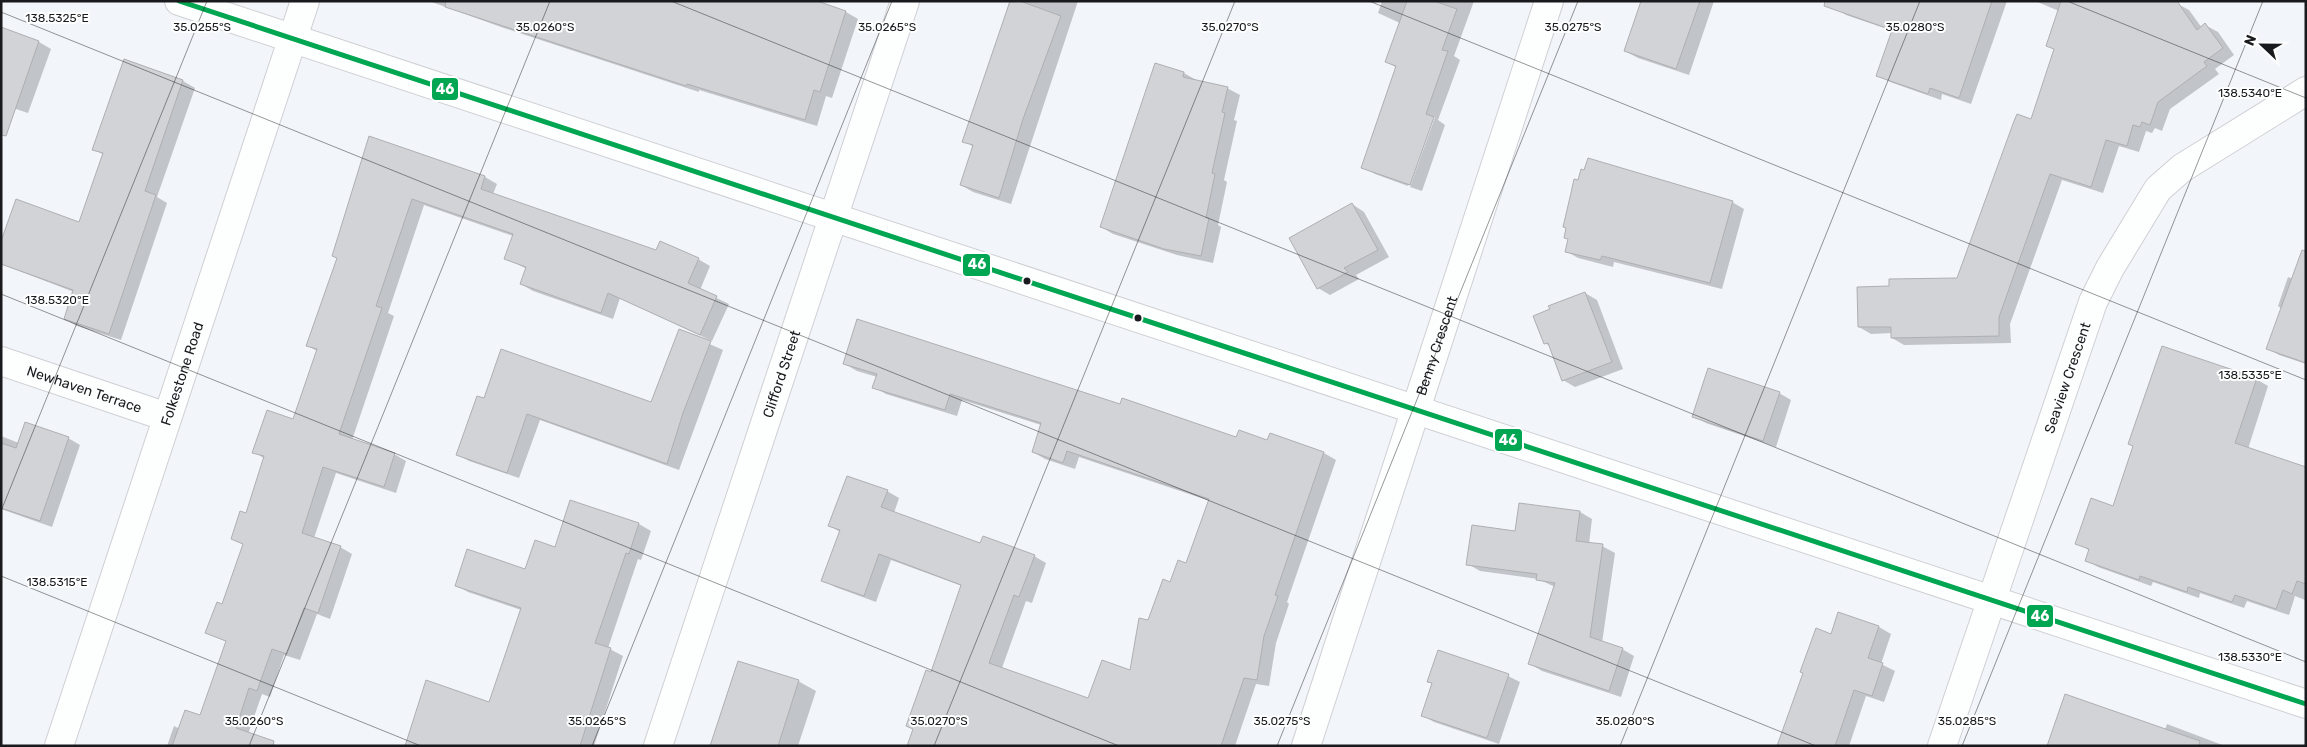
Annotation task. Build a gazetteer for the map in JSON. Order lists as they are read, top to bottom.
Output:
{
  "streets": {
    "street": [
      "Benny Crescent",
      "Folkestone Road",
      "Clifford Street",
      "Seaview Crescent",
      "Newhaven Terrace"
    ]
  },
  "crossings": [
    ["Folkestone Road", "Newhaven Terrace"]
  ],
  "lines": ["transit line 46"],
  "north": "left",
  "coordinates": [
    "138.5325°E",
    "35.0280°S",
    "35.0255°S",
    "35.0260°S",
    "35.0265°S",
    "35.0270°S",
    "35.0275°S",
    "138.5340°E",
    "138.5320°E",
    "138.5335°E",
    "138.5315°E",
    "138.5330°E",
    "35.0285°S"
  ]
}
